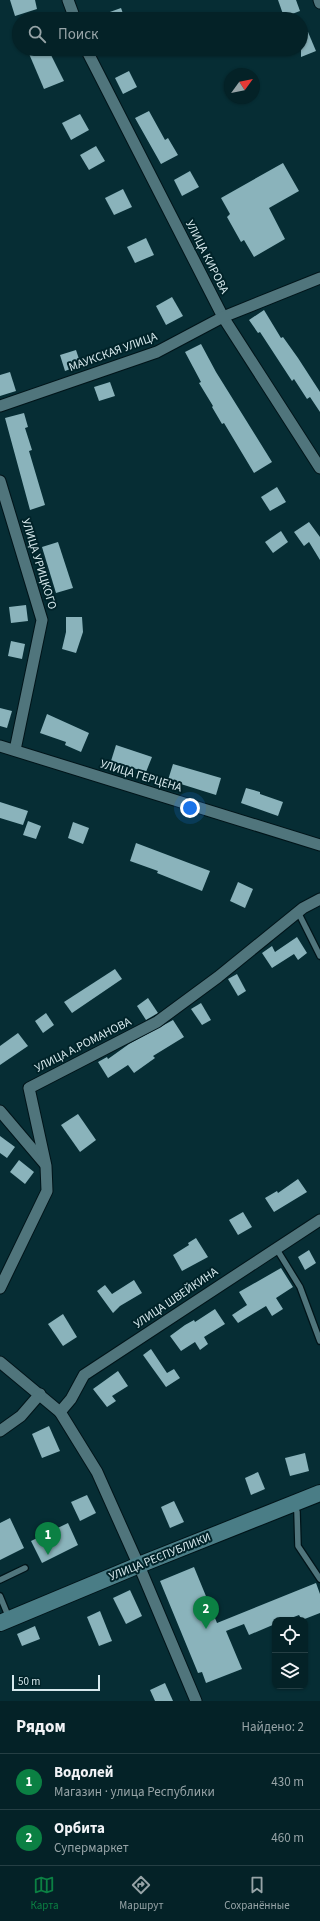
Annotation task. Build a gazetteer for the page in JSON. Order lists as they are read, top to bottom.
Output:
{
  "streets": {
    "main road": ["УЛИЦА РЕСПУБЛИКИ"],
    "street": [
      "УЛИЦА КИРОВА",
      "МАУКСКАЯ УЛИЦА",
      "УЛИЦА УРИЦКОГО",
      "УЛИЦА ГЕРЦЕНА",
      "УЛИЦА А.РОМАНОВА",
      "УЛИЦА ШВЕЙКИНА"
    ]
  },
  "crossings": [
    ["УЛИЦА КИРОВА", "МАУКСКАЯ УЛИЦА"],
    ["УЛИЦА УРИЦКОГО", "УЛИЦА ГЕРЦЕНА"]
  ],
  "scale_bar": "50 m",
  "north": "top right",
  "page": {
    "search": "Поиск",
    "pins": ["1", "2"],
    "scale": "50 m",
    "heading": ["Рядом", "Найдено: 2"],
    "list": [
      {
        "mark": "1",
        "name": "Водолей",
        "note": "Магазин · улица Республики",
        "value": "430 m"
      },
      {
        "mark": "2",
        "name": "Орбита",
        "note": "Супермаркет",
        "value": "460 m"
      }
    ],
    "nav": ["Карта", "Маршрут", "Сохранённые"]
  }
}
